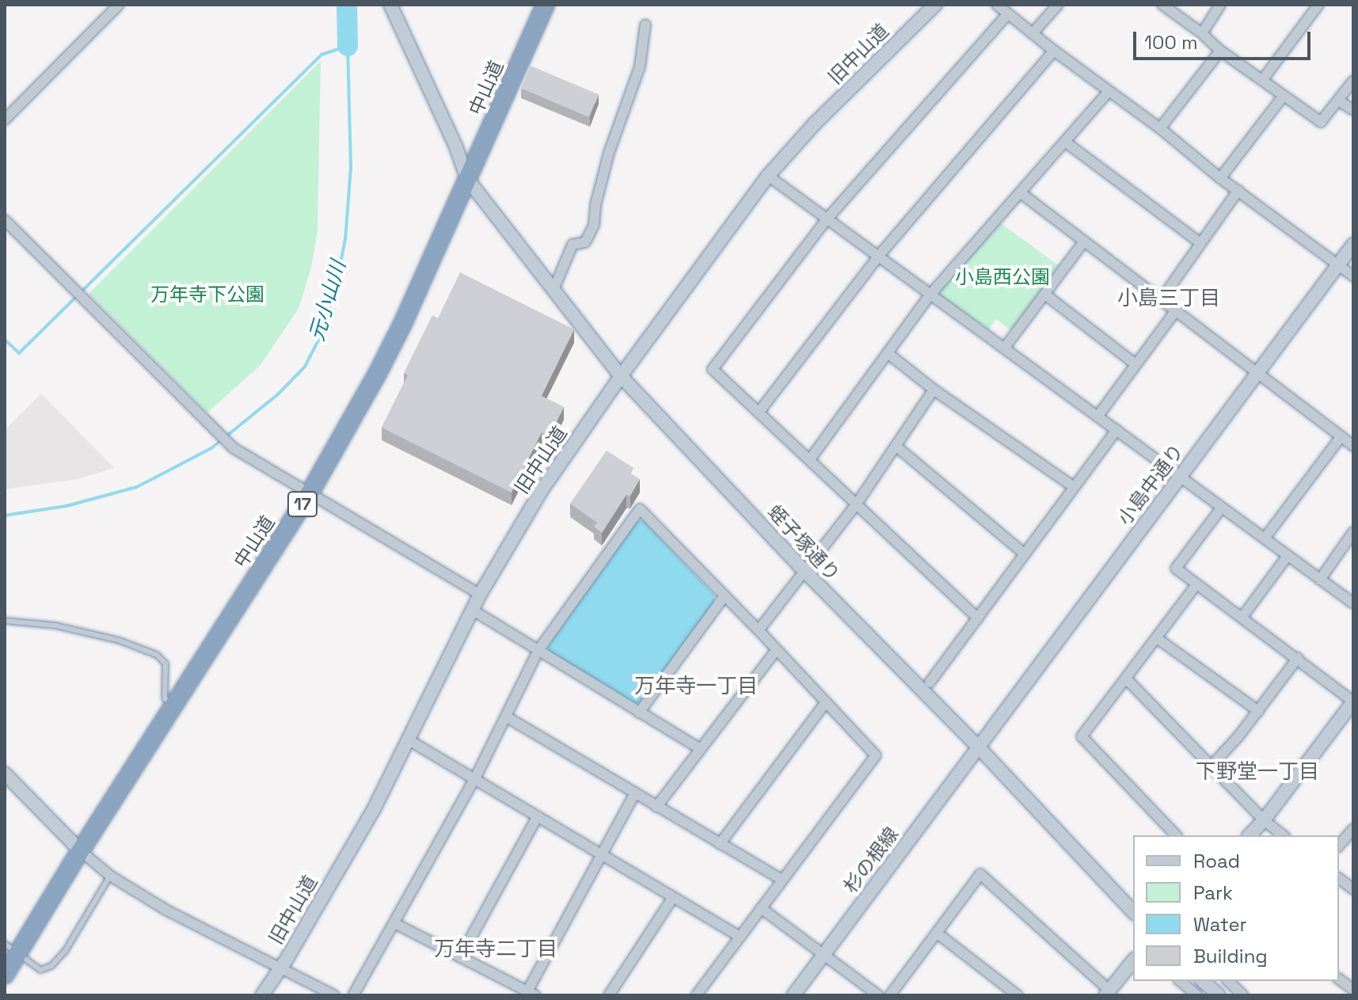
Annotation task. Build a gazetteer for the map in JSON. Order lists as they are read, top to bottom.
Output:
{
  "streets": {
    "highway": ["中山道", "17"],
    "street": [
      "旧中山道",
      "小島中通り",
      "蛭子塚通り",
      "杉の根線"
    ]
  },
  "crossings": [
    ["旧中山道", "蛭子塚通り"],
    ["中山道", "蛭子塚通り"],
    ["小島中通り", "蛭子塚通り"],
    ["小島中通り", "杉の根線"],
    ["蛭子塚通り", "杉の根線"]
  ],
  "districts": [
    "小島三丁目",
    "万年寺一丁目",
    "下野堂一丁目",
    "万年寺二丁目"
  ],
  "water": ["元小山川"],
  "parks": ["小島西公園", "万年寺下公園"],
  "legend": [
    "Road",
    "Park",
    "Water",
    "Building"
  ],
  "scale_bar": "100 m"
}
